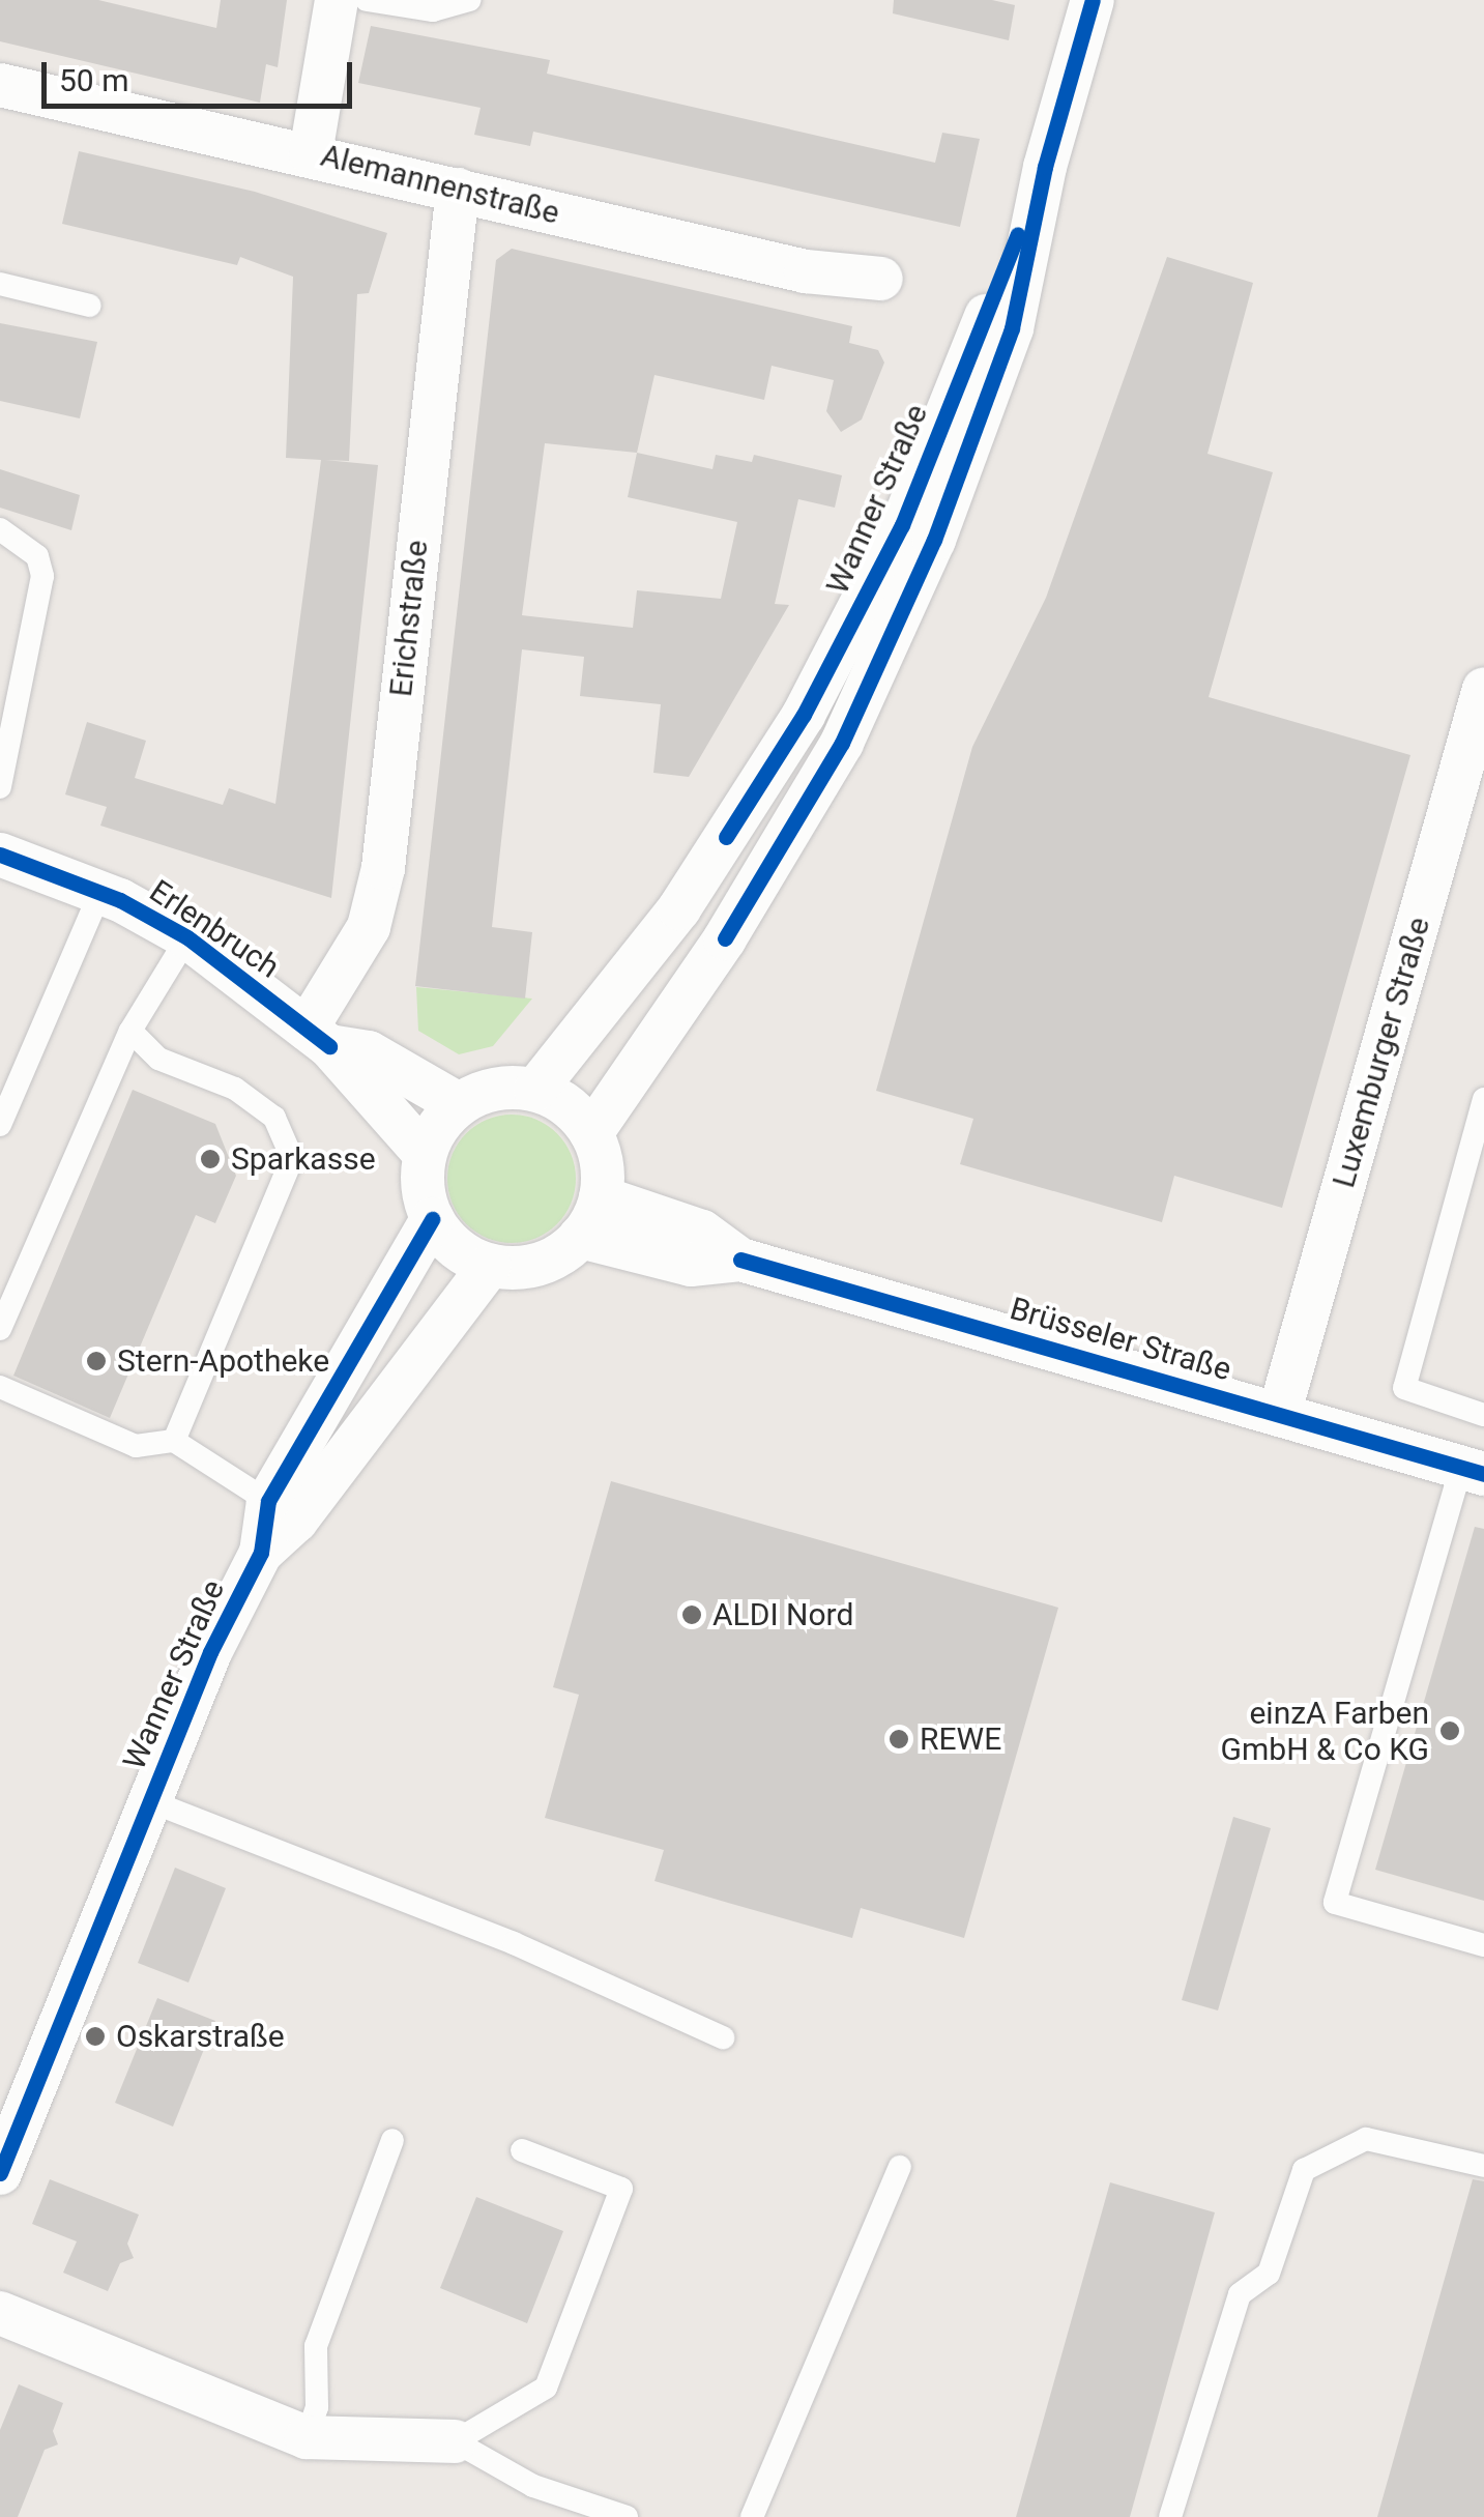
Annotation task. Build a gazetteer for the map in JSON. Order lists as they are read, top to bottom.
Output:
{
  "streets": {
    "street": [
      "Alemannenstraße",
      "Wanner Straße",
      "Erichstraße",
      "Erlenbruch",
      "Luxemburger Straße",
      "Brüsseler Straße"
    ]
  },
  "crossings": [
    ["Alemannenstraße", "Erichstraße"],
    ["Wanner Straße", "Erlenbruch"],
    ["Wanner Straße", "Brüsseler Straße"],
    ["Erichstraße", "Erlenbruch"],
    ["Erlenbruch", "Brüsseler Straße"],
    ["Luxemburger Straße", "Brüsseler Straße"]
  ],
  "places": [
    "Sparkasse",
    "Stern-Apotheke",
    "ALDI Nord",
    "einzA Farben GmbH & Co KG",
    "REWE",
    "Oskarstraße"
  ],
  "scale_bar": "50 m"
}
